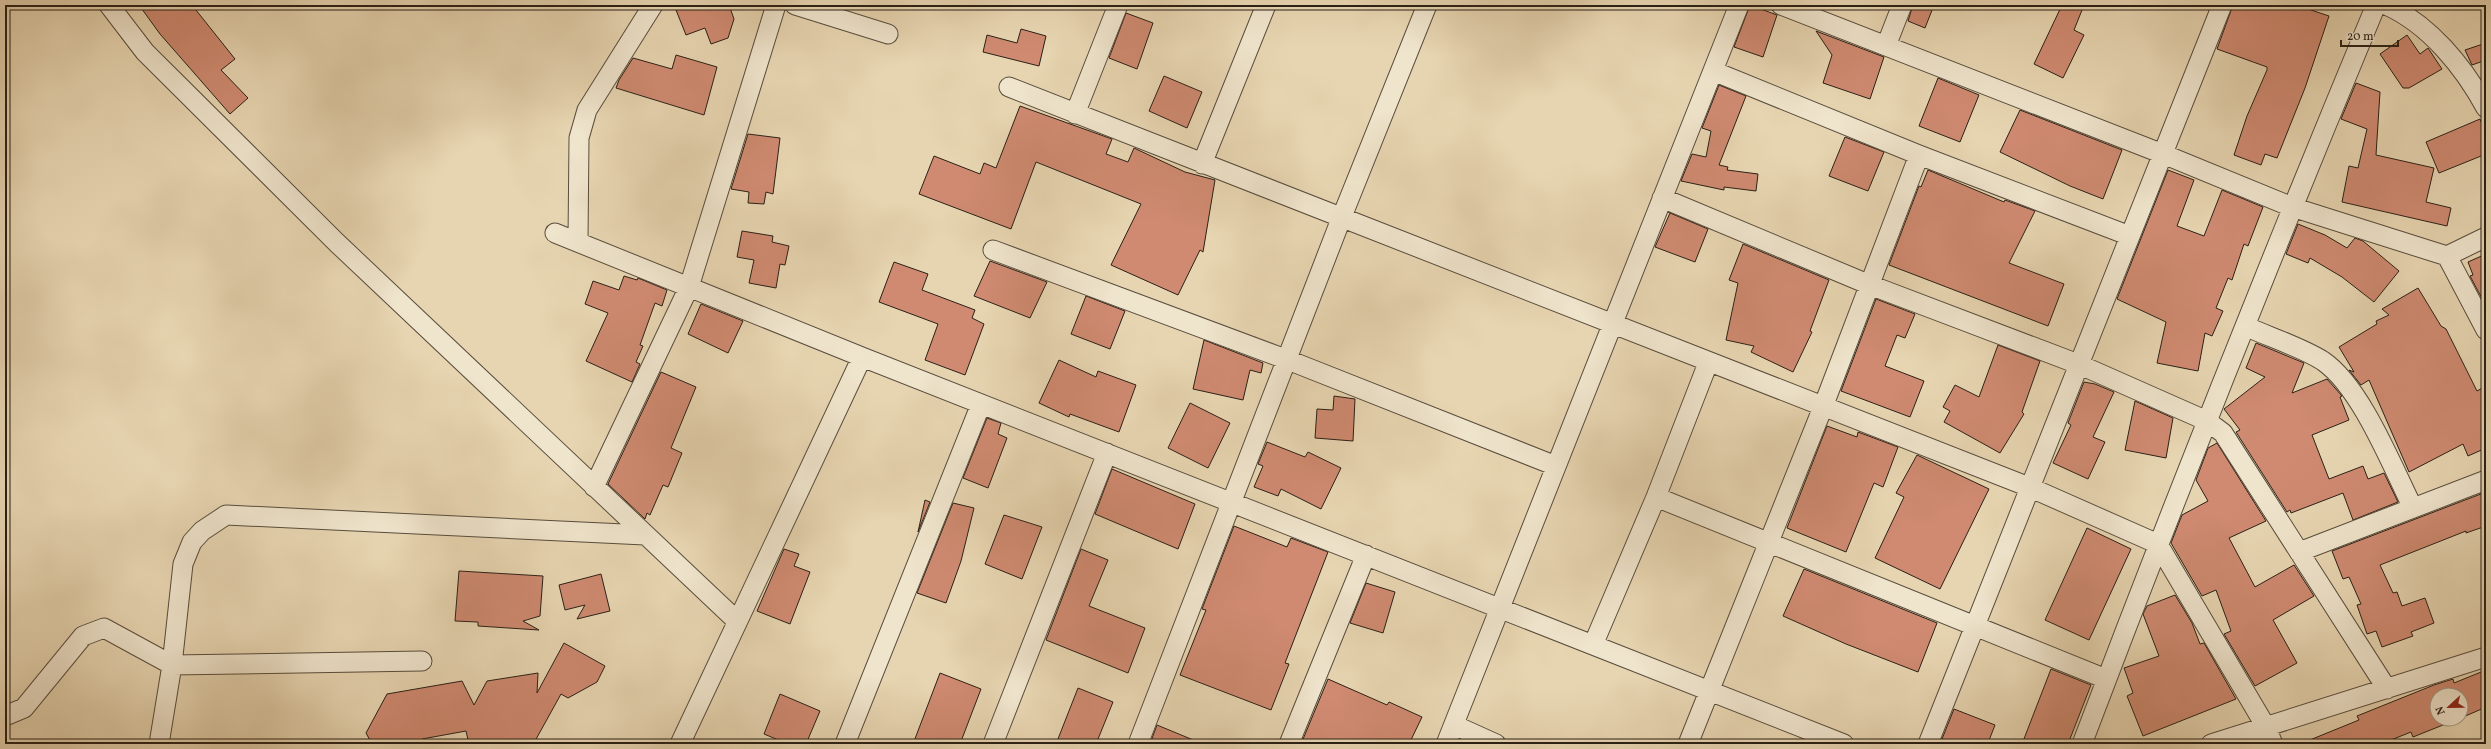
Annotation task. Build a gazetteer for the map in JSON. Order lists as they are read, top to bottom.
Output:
{
  "scale_bar": "20 m",
  "north": "left"
}
